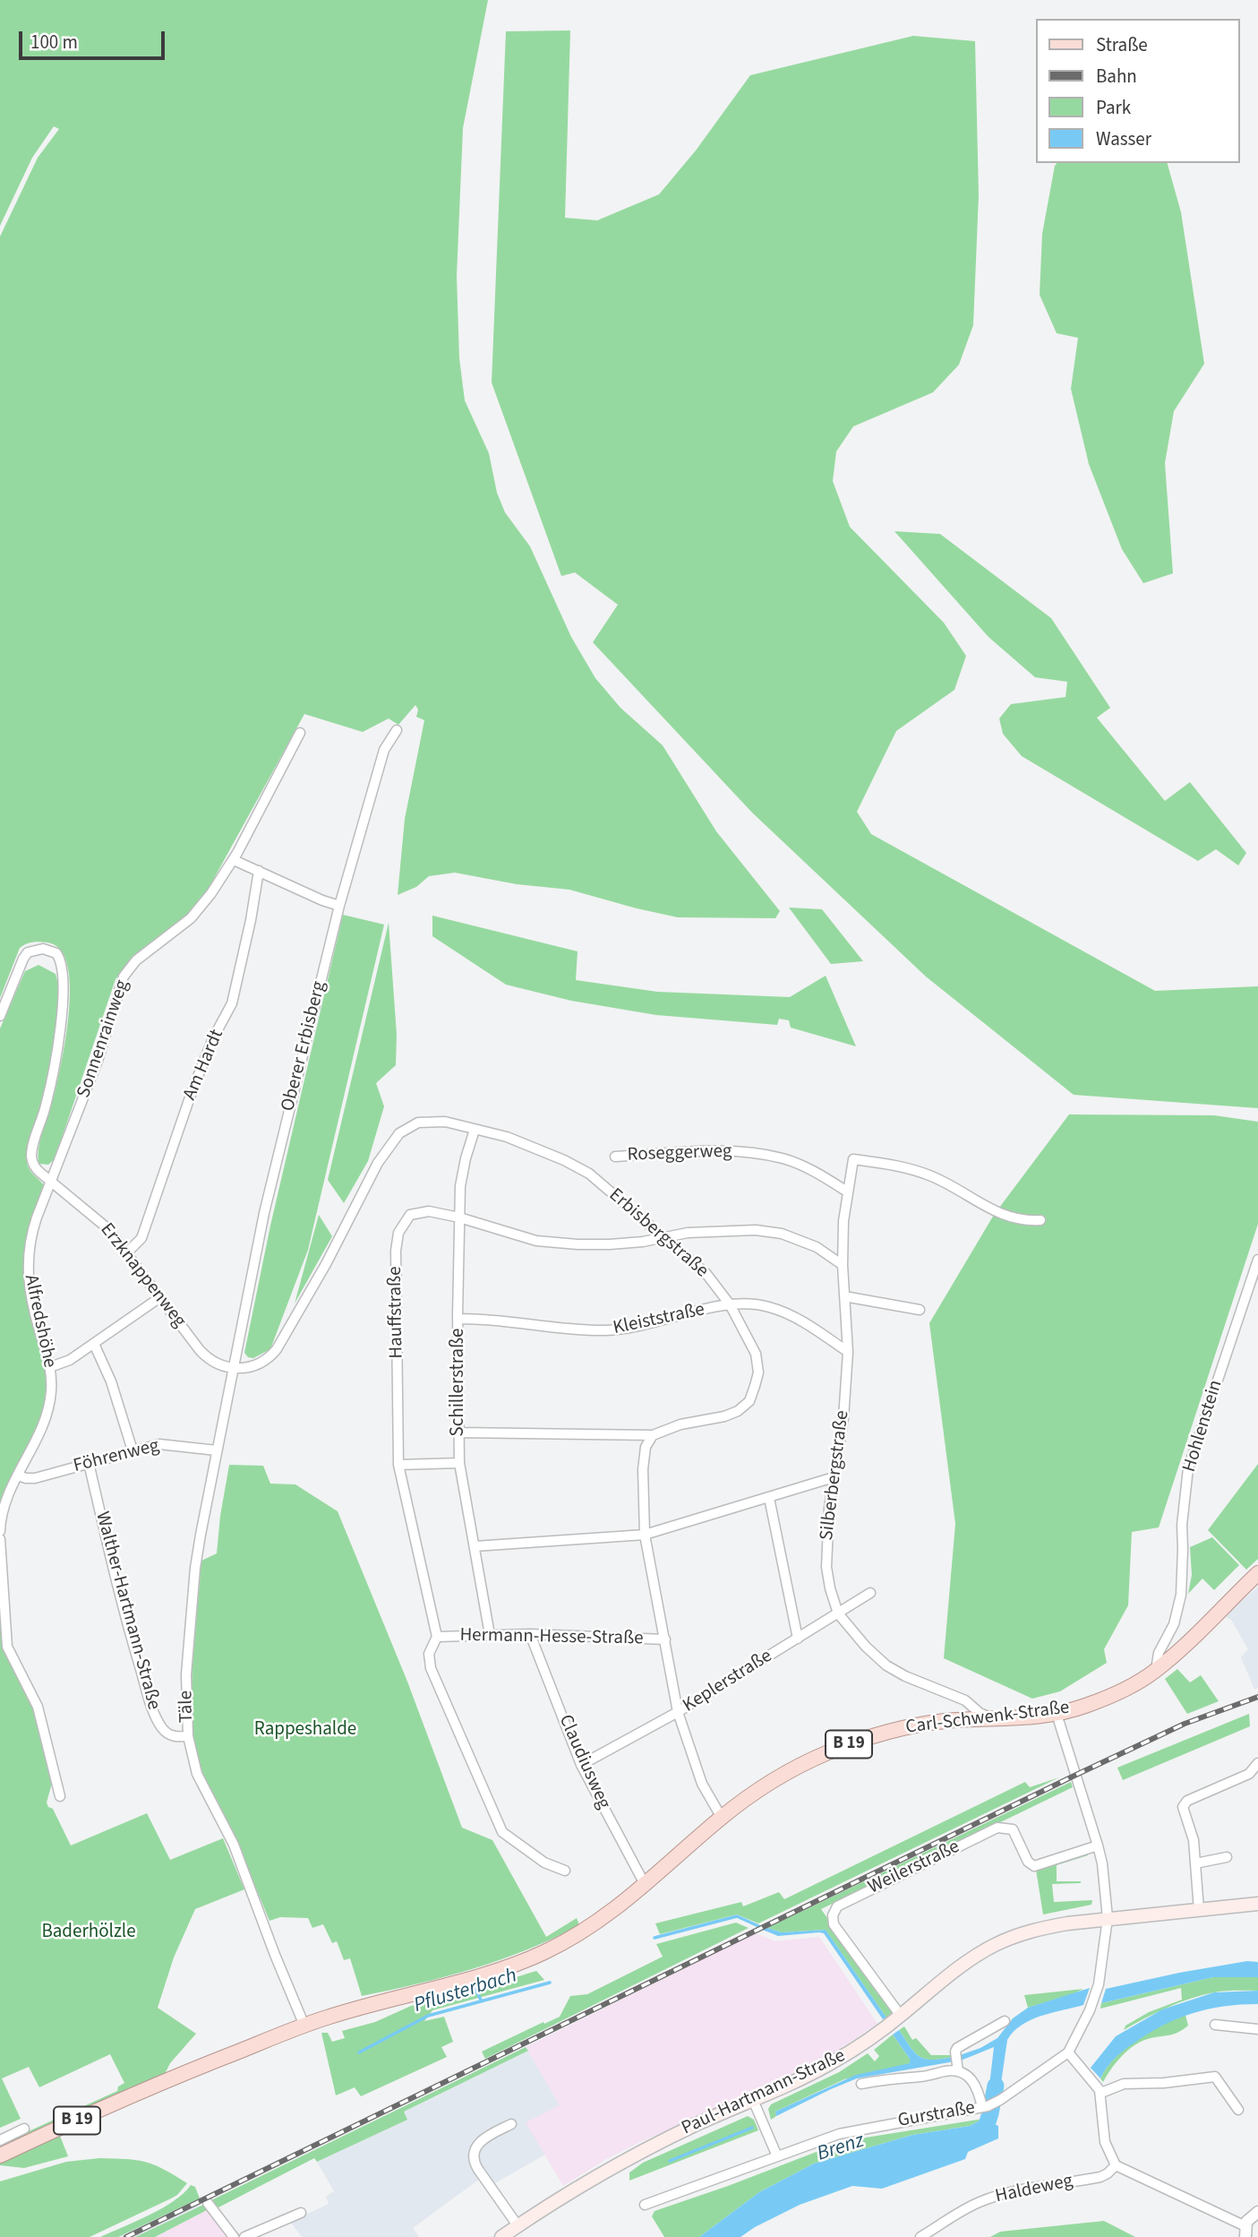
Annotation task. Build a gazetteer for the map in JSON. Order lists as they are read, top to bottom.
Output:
{
  "streets": {
    "main road": ["Carl-Schwenk-Straße", "B 19", "Paul-Hartmann-Straße"],
    "street": [
      "Sonnenrainweg",
      "Oberer Erbisberg",
      "Am Hardt",
      "Roseggerweg",
      "Erbisbergstraße",
      "Erzknappenweg",
      "Hauffstraße",
      "Kleiststraße",
      "Alfredshöhe",
      "Schillerstraße",
      "Hohlenstein",
      "Föhrenweg",
      "Silberbergstraße",
      "Walther-Hartmann-Straße",
      "Hermann-Hesse-Straße",
      "Keplerstraße",
      "Täle",
      "Claudiusweg",
      "Weilerstraße",
      "Gurstraße",
      "Haldeweg"
    ]
  },
  "crossings": [
    ["Sonnenrainweg", "Erzknappenweg"],
    ["Sonnenrainweg", "Alfredshöhe"],
    ["Oberer Erbisberg", "Erbisbergstraße"],
    ["Oberer Erbisberg", "Erzknappenweg"],
    ["Oberer Erbisberg", "Täle"],
    ["Am Hardt", "Erzknappenweg"],
    ["Roseggerweg", "Silberbergstraße"],
    ["Erbisbergstraße", "Erzknappenweg"],
    ["Erbisbergstraße", "Kleiststraße"],
    ["Erbisbergstraße", "Schillerstraße"],
    ["Erbisbergstraße", "Täle"],
    ["Erzknappenweg", "Alfredshöhe"],
    ["Erzknappenweg", "Täle"],
    ["Hauffstraße", "Schillerstraße"],
    ["Hauffstraße", "Hermann-Hesse-Straße"],
    ["Kleiststraße", "Schillerstraße"],
    ["Kleiststraße", "Silberbergstraße"],
    ["Alfredshöhe", "Föhrenweg"],
    ["Schillerstraße", "Hermann-Hesse-Straße"],
    ["Hohlenstein", "Carl-Schwenk-Straße"],
    ["Föhrenweg", "Walther-Hartmann-Straße"],
    ["Föhrenweg", "Täle"],
    ["Silberbergstraße", "Keplerstraße"],
    ["Silberbergstraße", "Carl-Schwenk-Straße"],
    ["Walther-Hartmann-Straße", "Täle"],
    ["Hermann-Hesse-Straße", "Claudiusweg"],
    ["Keplerstraße", "Claudiusweg"],
    ["Täle", "Carl-Schwenk-Straße"],
    ["Täle", "B 19"],
    ["Carl-Schwenk-Straße", "B 19"],
    ["Carl-Schwenk-Straße", "Claudiusweg"],
    ["Weilerstraße", "Paul-Hartmann-Straße"]
  ],
  "water": ["Pflusterbach", "Brenz"],
  "parks": ["Rappeshalde", "Baderhölzle"],
  "legend": [
    "Straße",
    "Bahn",
    "Park",
    "Wasser"
  ],
  "scale_bar": "100 m"
}
